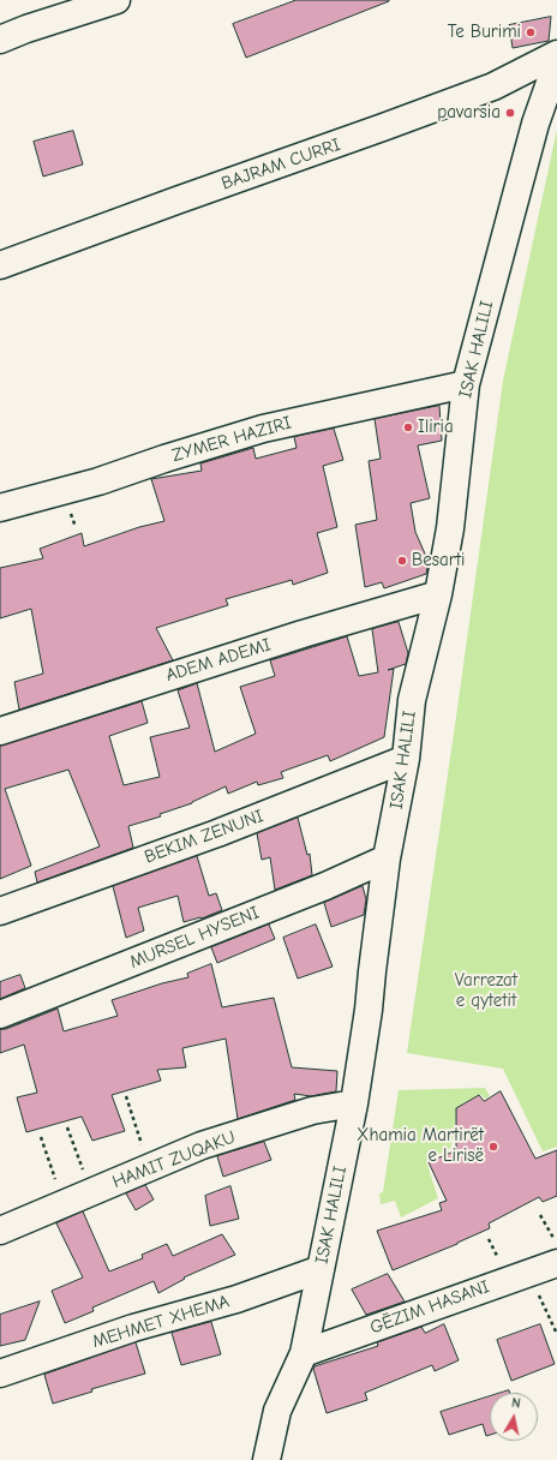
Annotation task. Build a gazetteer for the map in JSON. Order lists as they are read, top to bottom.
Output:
{
  "streets": {
    "street": [
      "BAJRAM CURRI",
      "ISAK HALILI",
      "ZYMER HAZIRI",
      "ADEM ADEMI",
      "BEKIM ZENUNI",
      "MURSEL HYSENI",
      "HAMIT ZUQAKU",
      "GËZIM HASANI",
      "MEHMET XHEMA"
    ]
  },
  "crossings": [
    ["ISAK HALILI", "ZYMER HAZIRI"],
    ["ISAK HALILI", "ADEM ADEMI"],
    ["ISAK HALILI", "BEKIM ZENUNI"],
    ["ISAK HALILI", "MURSEL HYSENI"],
    ["ISAK HALILI", "HAMIT ZUQAKU"],
    ["ISAK HALILI", "GËZIM HASANI"],
    ["ISAK HALILI", "MEHMET XHEMA"]
  ],
  "parks": ["Varrezat e qytetit"],
  "places": [
    "Te Burimi",
    "pavarsia",
    "Iliria",
    "Besarti",
    "Xhamia Martirët e Lirisë"
  ],
  "north": "top"
}
